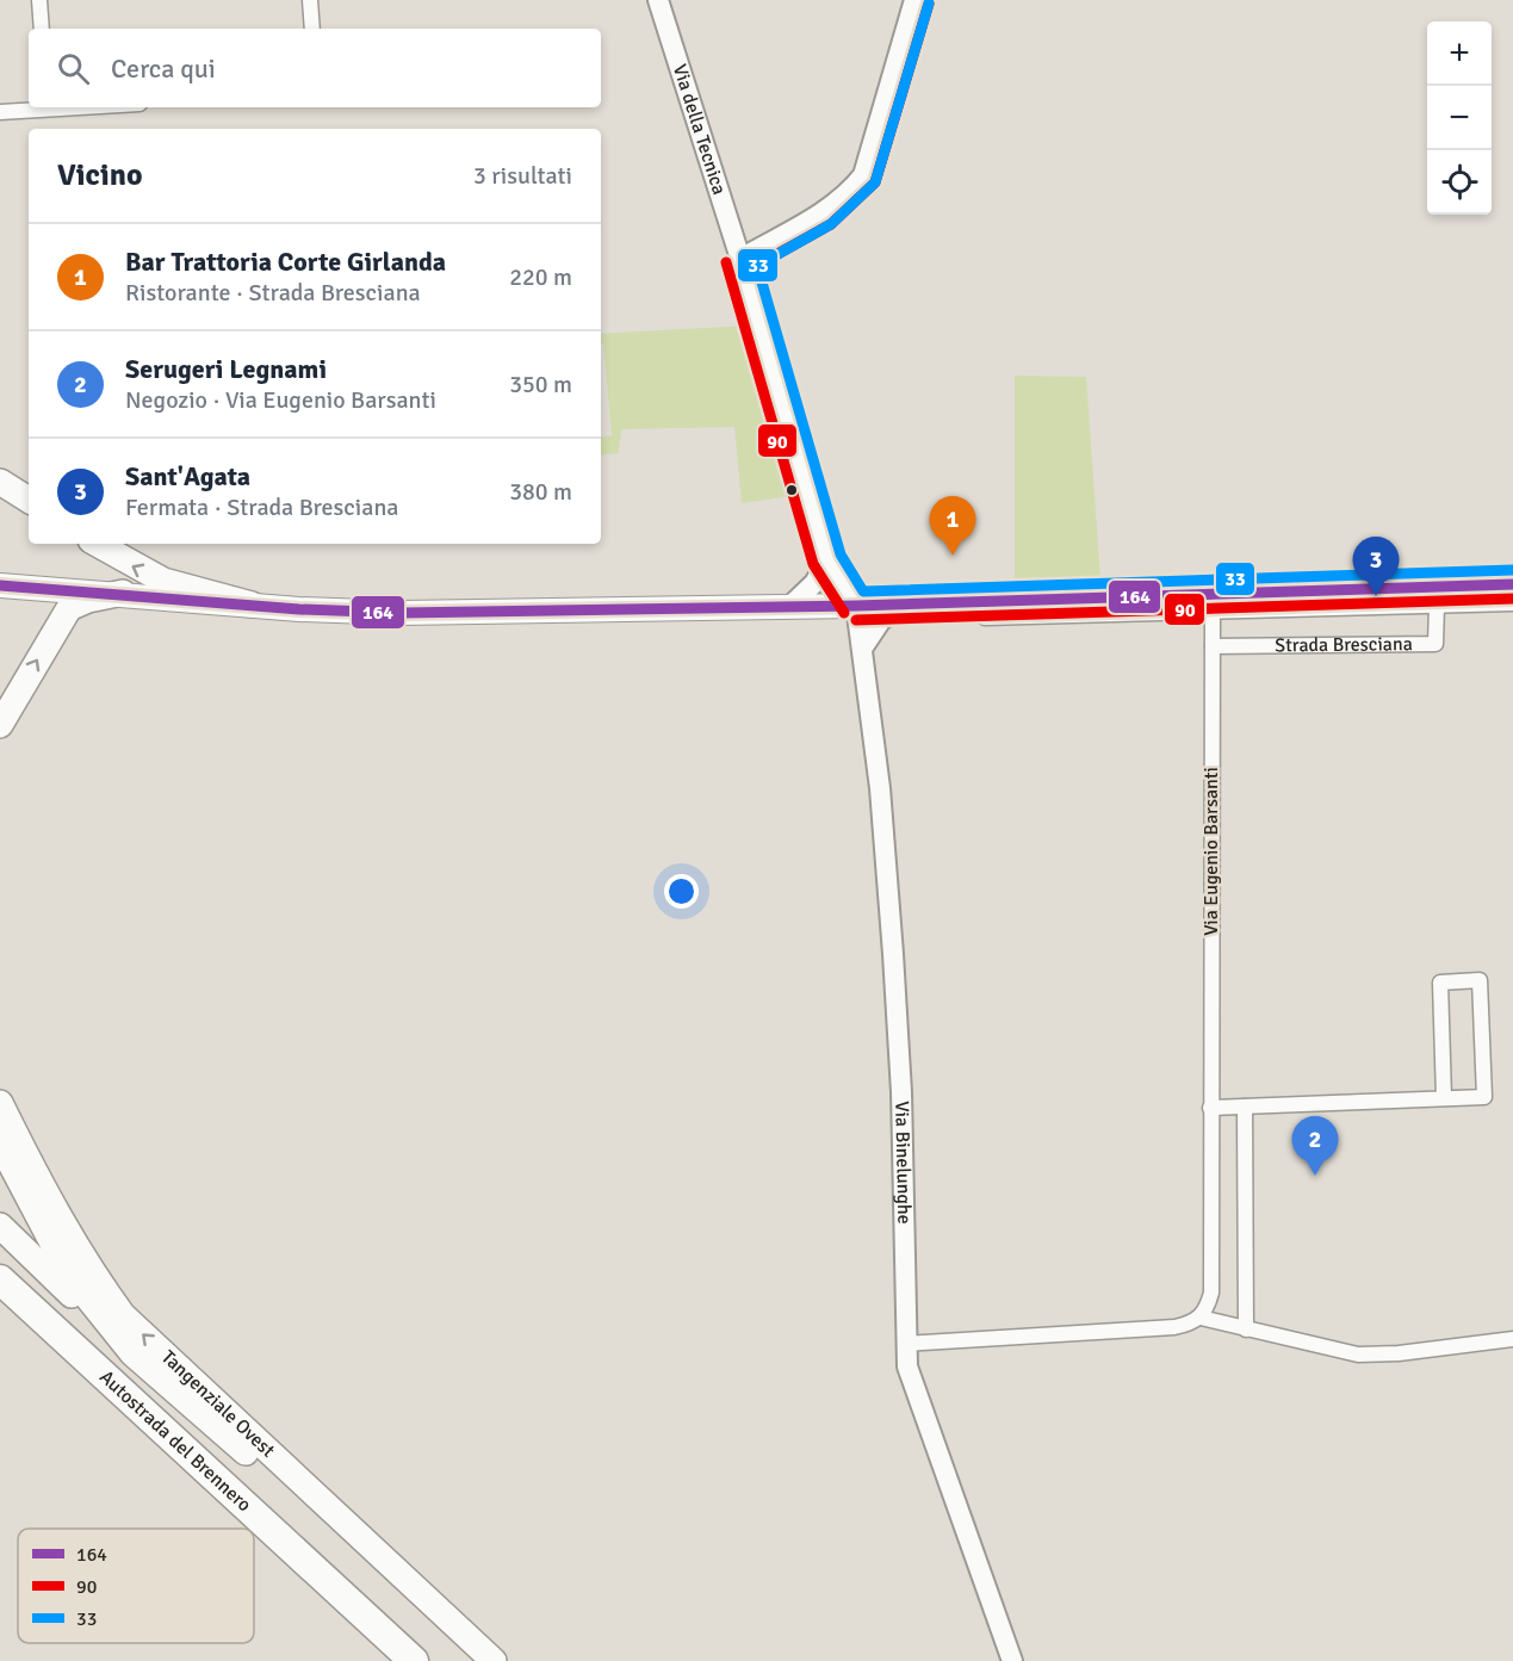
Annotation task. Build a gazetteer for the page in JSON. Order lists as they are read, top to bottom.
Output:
{
  "streets": {
    "highway": ["Tangenziale Ovest", "Autostrada del Brennero"],
    "main road": ["Strada Bresciana"],
    "street": ["Via della Tecnica", "Via Eugenio Barsanti", "Via Binelunghe"]
  },
  "crossings": [
    ["Via della Tecnica", "Strada Bresciana"],
    ["Via della Tecnica", "Via Binelunghe"],
    ["Strada Bresciana", "Via Eugenio Barsanti"],
    ["Strada Bresciana", "Via Binelunghe"]
  ],
  "lines": ["transit line 90", "transit line 33", "transit line 164"],
  "legend": ["164", "90", "33"],
  "page": {
    "map_buttons": ["+", "−"],
    "search": "Cerca qui",
    "heading": ["Vicino", "3 risultati"],
    "list": [
      {
        "mark": "1",
        "name": "Bar Trattoria Corte Girlanda",
        "note": "Ristorante · Strada Bresciana",
        "value": "220 m"
      },
      {
        "mark": "2",
        "name": "Serugeri Legnami",
        "note": "Negozio · Via Eugenio Barsanti",
        "value": "350 m"
      },
      {
        "mark": "3",
        "name": "Sant'Agata",
        "note": "Fermata · Strada Bresciana",
        "value": "380 m"
      }
    ],
    "pins": ["1", "3", "2"]
  }
}
